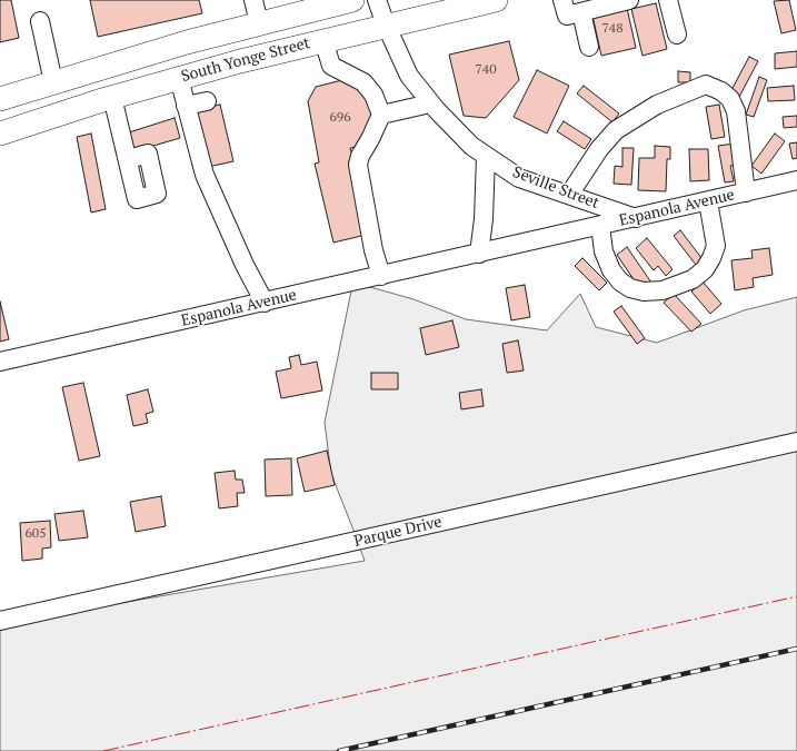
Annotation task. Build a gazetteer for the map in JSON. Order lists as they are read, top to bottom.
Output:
{
  "streets": {
    "main road": ["South Yonge Street"],
    "street": ["Seville Street", "Espanola Avenue", "Parque Drive"]
  },
  "crossings": [
    ["South Yonge Street", "Seville Street"],
    ["Seville Street", "Espanola Avenue"]
  ],
  "house_numbers": [
    "748",
    "740",
    "696",
    "605"
  ]
}
